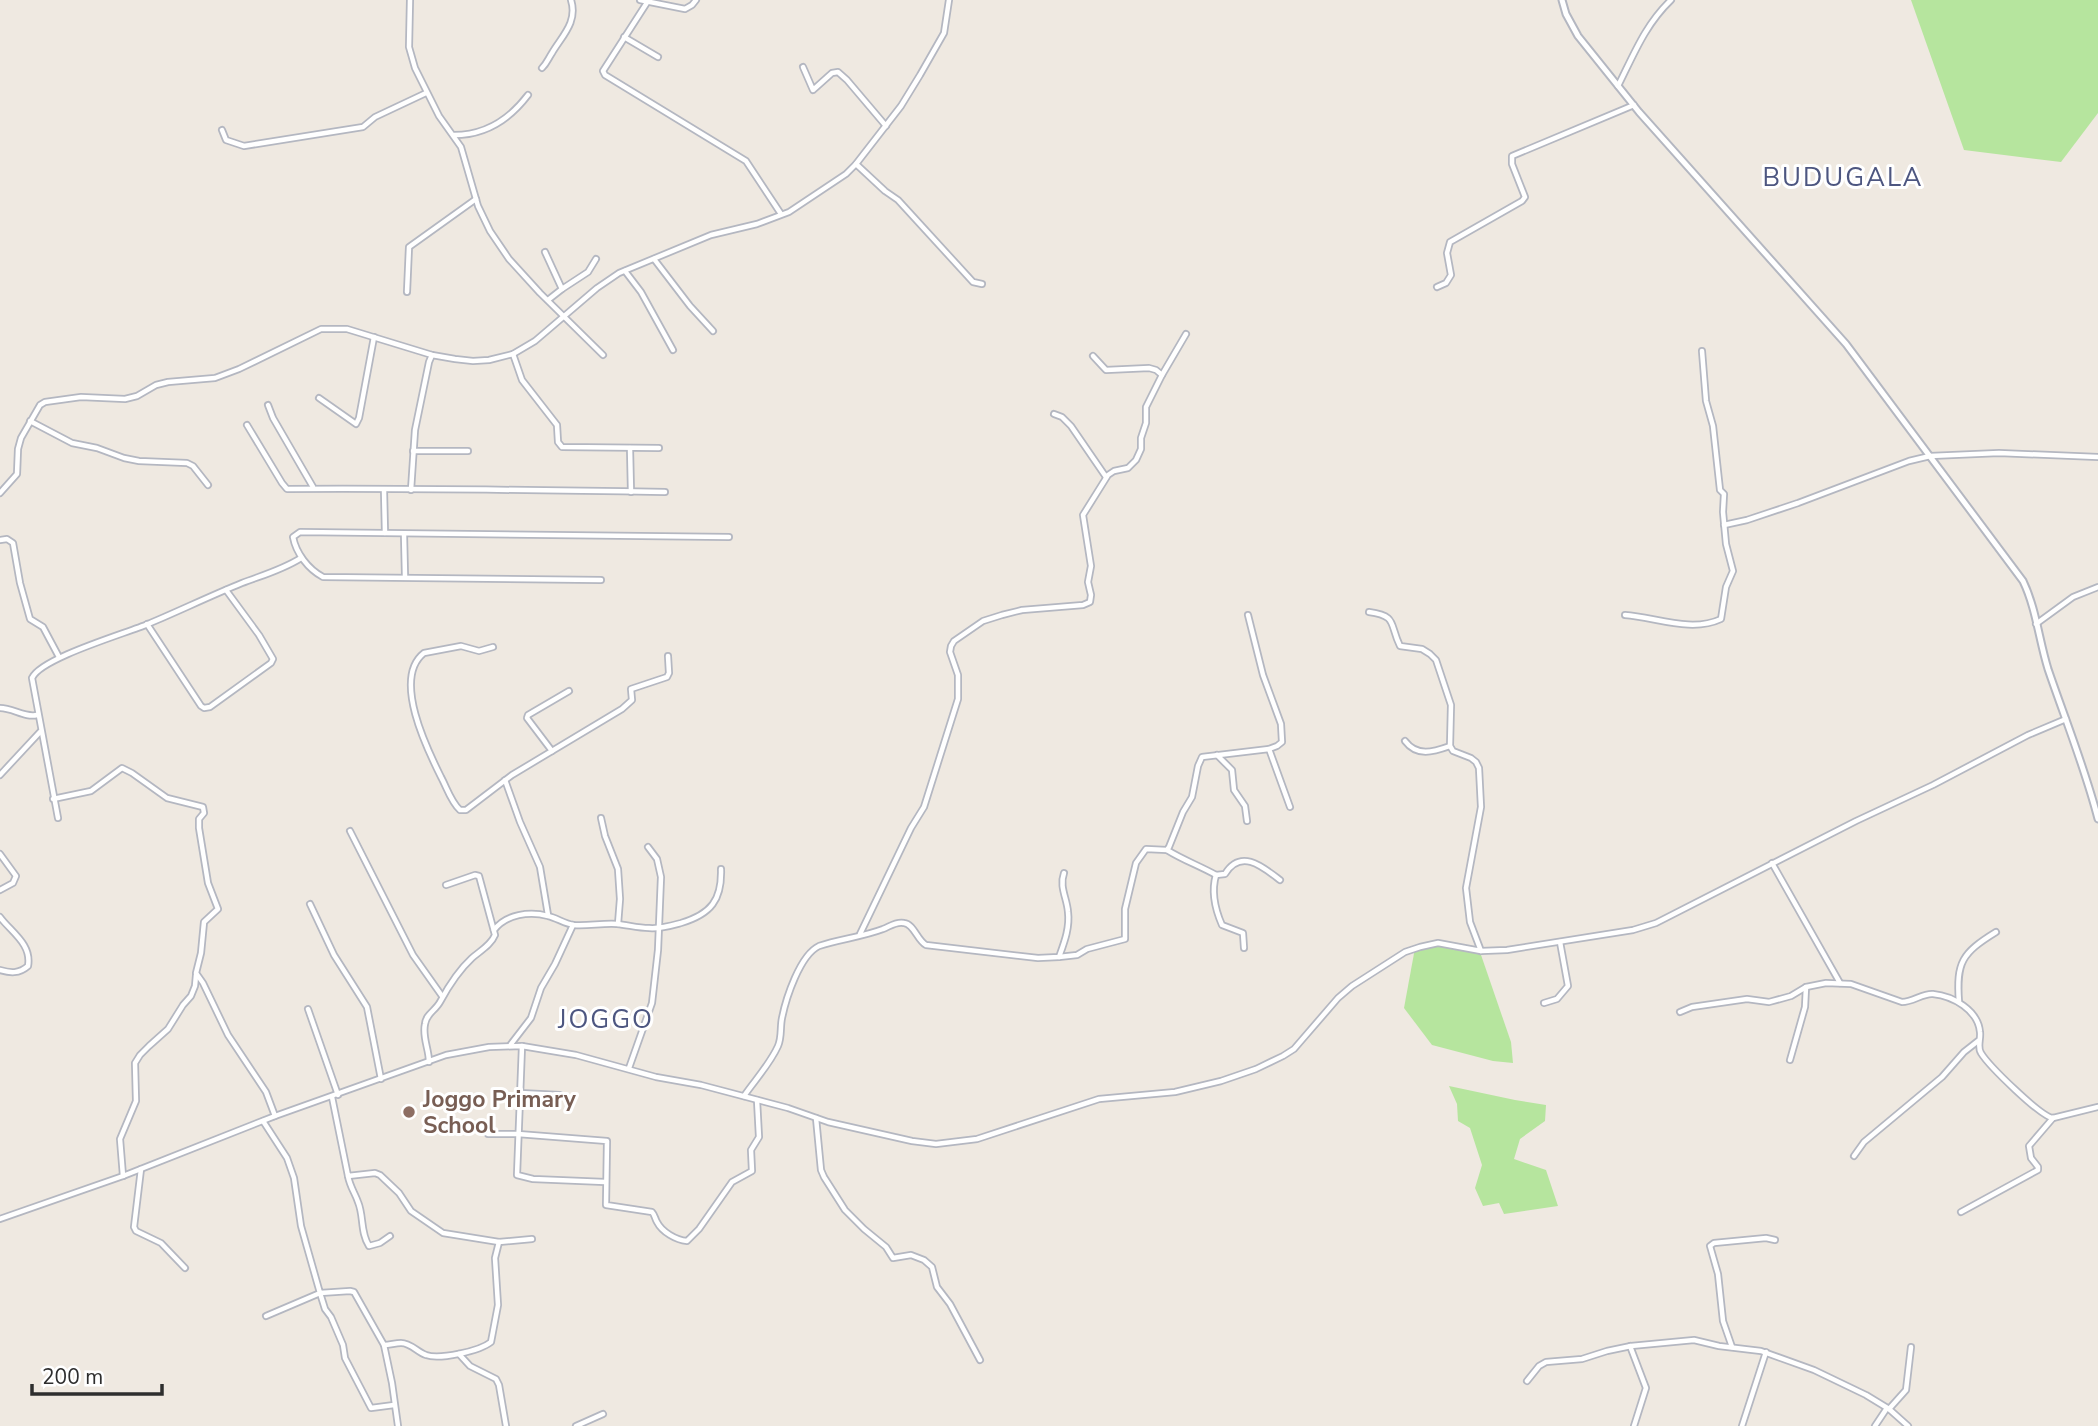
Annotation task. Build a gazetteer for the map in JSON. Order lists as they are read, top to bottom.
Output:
{
  "districts": ["BUDUGALA", "JOGGO"],
  "places": ["Joggo Primary School"],
  "scale_bar": "200 m"
}
